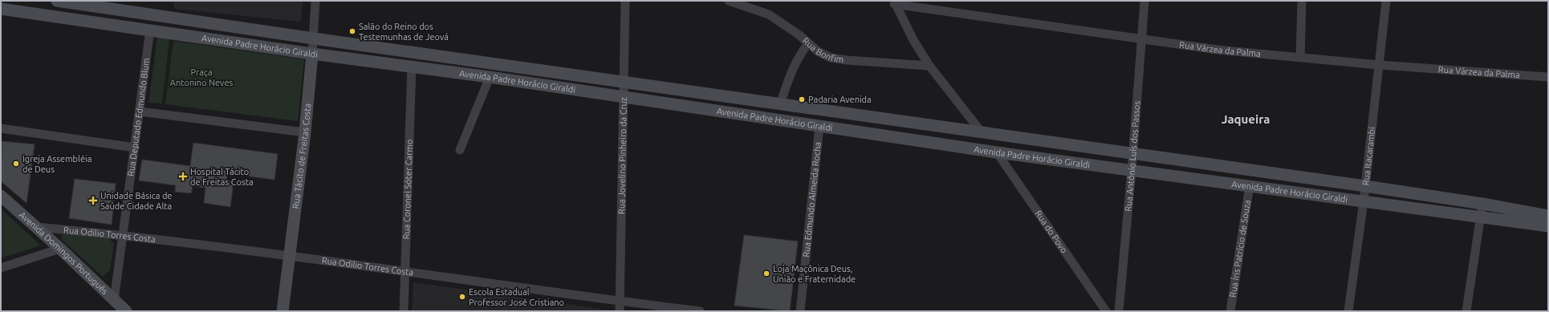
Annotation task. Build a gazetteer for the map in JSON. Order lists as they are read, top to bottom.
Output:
{
  "streets": {
    "street": [
      "Avenida Padre Horácio Giraldi",
      "Rua Bonfim",
      "Rua Várzea da Palma",
      "Rua Deputado Edmundo Blum",
      "Rua Tácito de Freitas Costa",
      "Rua Jovelino Pinheiro da Cruz",
      "Rua Antônio Luís dos Passos",
      "Rua Itacarambi",
      "Rua Coronel Sóter Carmo",
      "Rua Edmundo Almeida Rocha",
      "Rua do Povo",
      "Rua Odilio Torres Costa",
      "Rua Íris Patrício de Souza",
      "Avenida Domingos Português"
    ]
  },
  "crossings": [
    ["Avenida Padre Horácio Giraldi", "Rua Deputado Edmundo Blum"],
    ["Avenida Padre Horácio Giraldi", "Rua Tácito de Freitas Costa"],
    ["Avenida Padre Horácio Giraldi", "Rua Jovelino Pinheiro da Cruz"],
    ["Avenida Padre Horácio Giraldi", "Rua Antônio Luís dos Passos"],
    ["Avenida Padre Horácio Giraldi", "Rua Itacarambi"],
    ["Avenida Padre Horácio Giraldi", "Rua Coronel Sóter Carmo"],
    ["Avenida Padre Horácio Giraldi", "Rua Edmundo Almeida Rocha"],
    ["Avenida Padre Horácio Giraldi", "Rua do Povo"],
    ["Avenida Padre Horácio Giraldi", "Rua Íris Patrício de Souza"],
    ["Rua Várzea da Palma", "Rua Antônio Luís dos Passos"],
    ["Rua Várzea da Palma", "Rua Itacarambi"],
    ["Rua Deputado Edmundo Blum", "Rua Odilio Torres Costa"],
    ["Rua Deputado Edmundo Blum", "Avenida Domingos Português"],
    ["Rua Tácito de Freitas Costa", "Rua Odilio Torres Costa"],
    ["Rua Jovelino Pinheiro da Cruz", "Rua Odilio Torres Costa"],
    ["Rua Coronel Sóter Carmo", "Rua Odilio Torres Costa"],
    ["Rua Odilio Torres Costa", "Avenida Domingos Português"]
  ],
  "districts": ["Jaqueira"],
  "parks": ["Praça Antonino Neves"],
  "places": {
    "other": [
      "Salão do Reino dos Testemunhas de Jeová",
      "Padaria Avenida",
      "Igreja Assembléia de Deus",
      "Loja Maçônica Deus, União e Fraternidade",
      "Escola Estadual Professor José Cristiano"
    ],
    "health": ["Hospital Tácito de Freitas Costa", "Unidade Básica de Saúde Cidade Alta"]
  }
}
